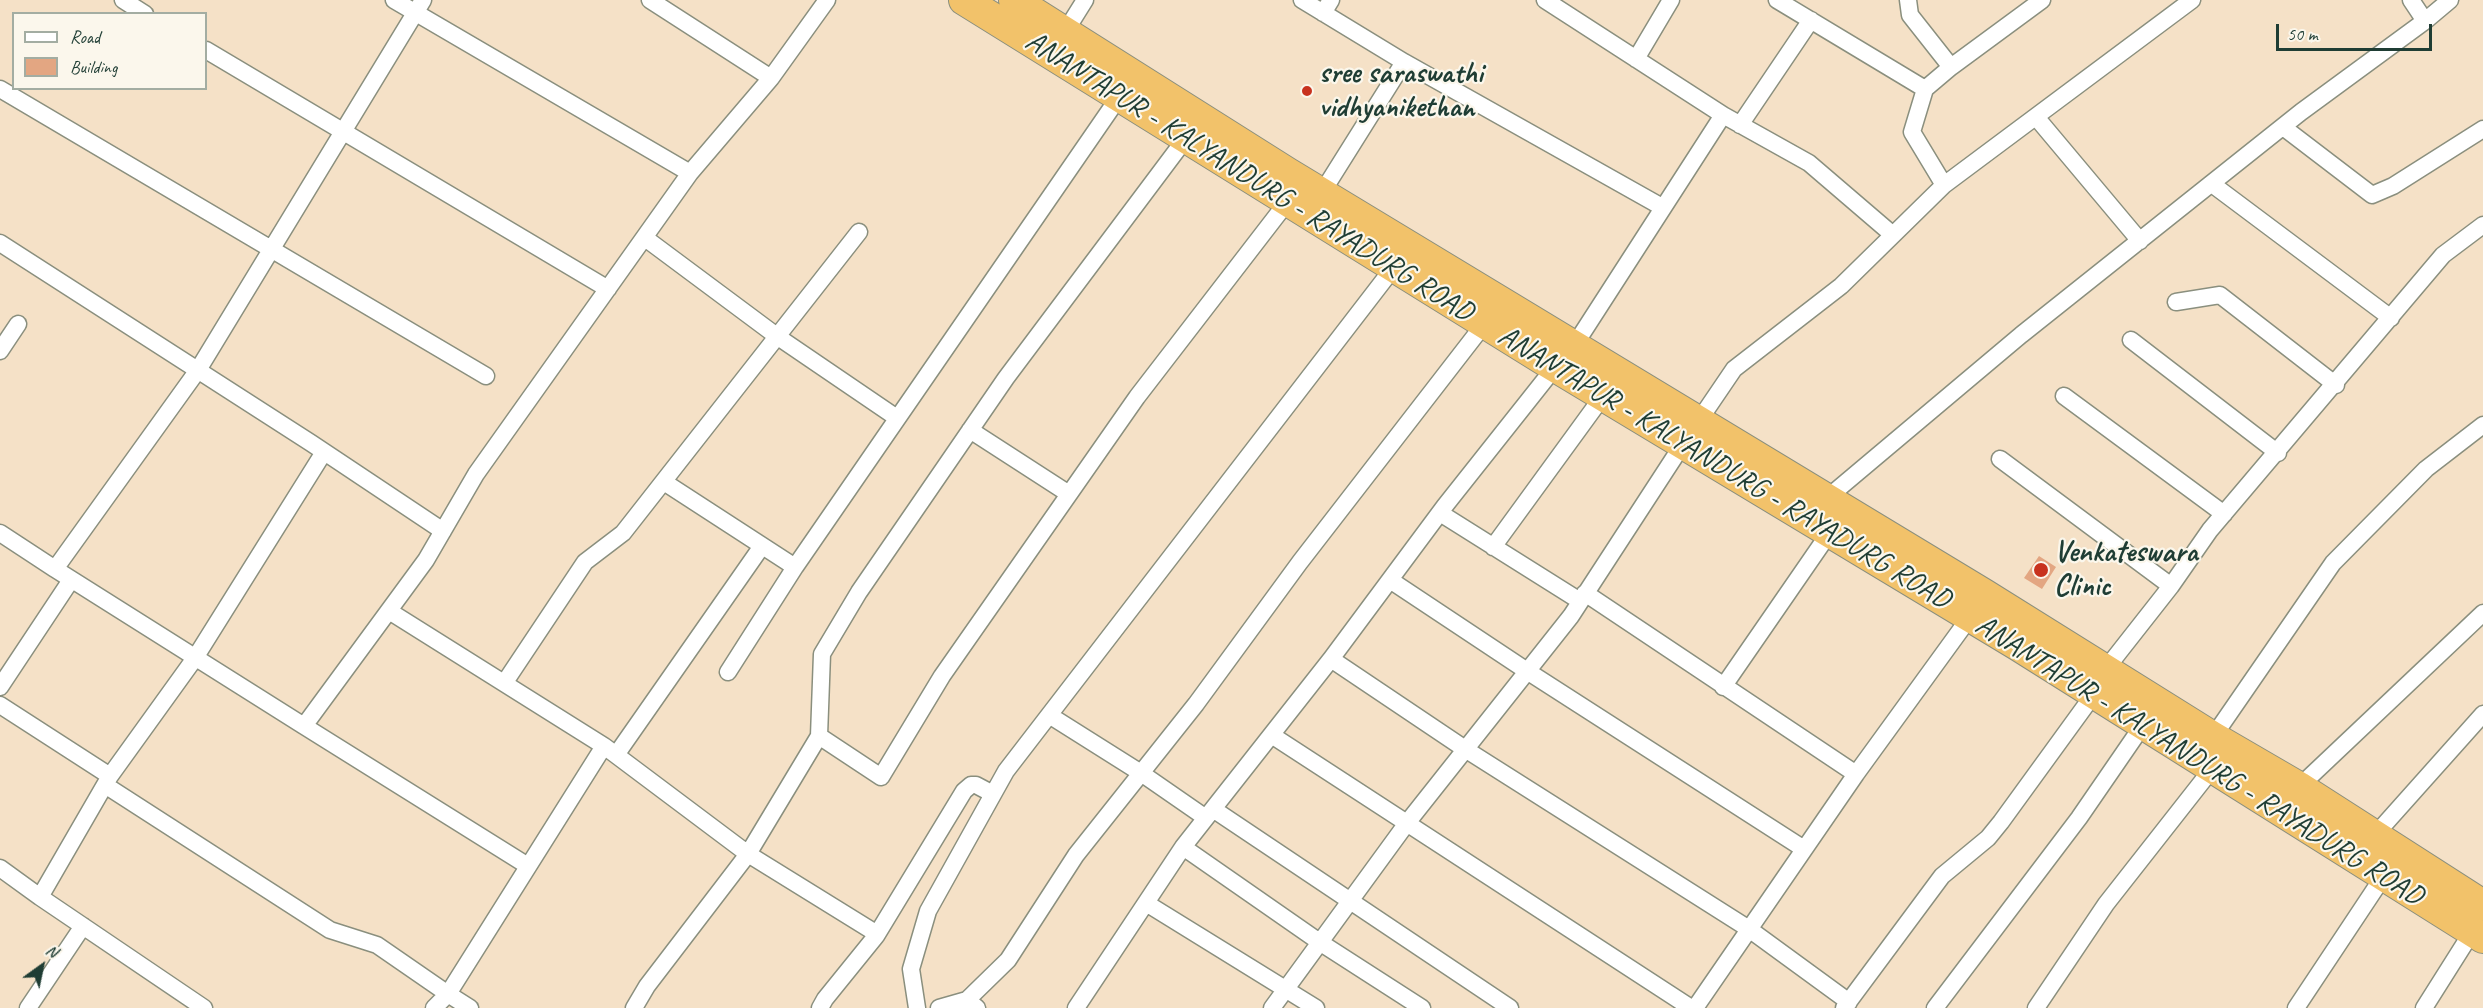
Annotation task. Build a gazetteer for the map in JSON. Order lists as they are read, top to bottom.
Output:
{
  "streets": {
    "highway": ["ANANTAPUR - KALYANDURG - RAYADURG ROAD"]
  },
  "places": ["sree saraswathi vidhyanikethan", "Venkateswara Clinic"],
  "legend": ["Road", "Building"],
  "scale_bar": "50 m",
  "north": "top right"
}
